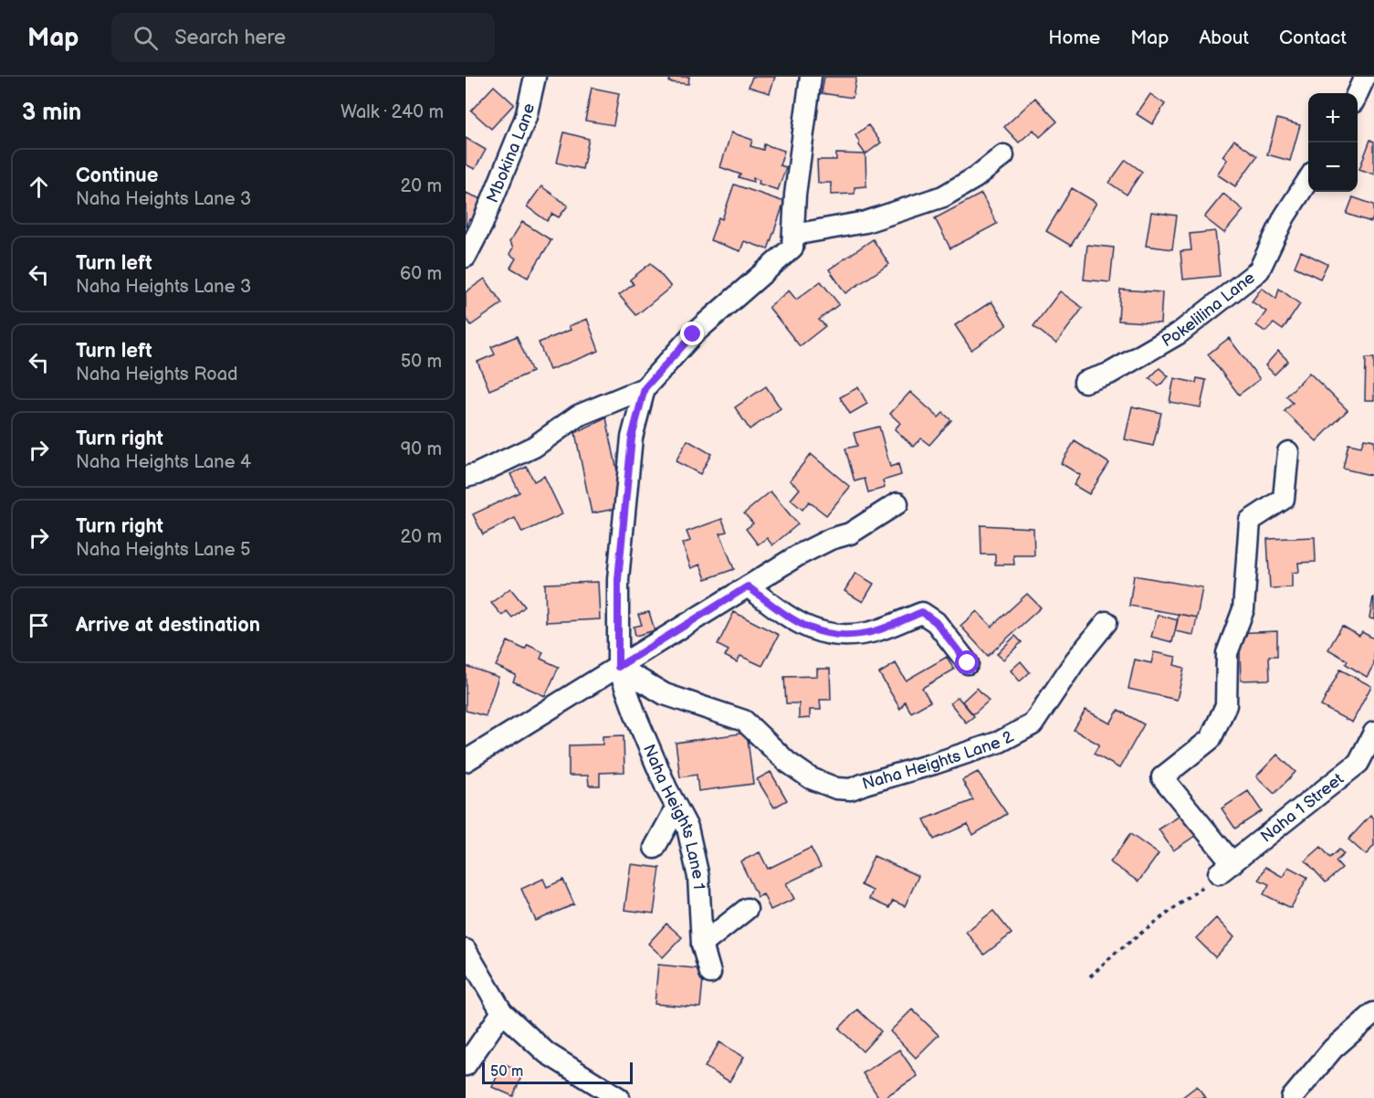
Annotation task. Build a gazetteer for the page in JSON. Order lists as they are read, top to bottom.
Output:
{
  "streets": {
    "street": [
      "Mbokina Lane",
      "Pokelilina Lane",
      "Naha Heights Lane 2",
      "Naha 1 Street",
      "Naha Heights Lane 1"
    ]
  },
  "crossings": [
    ["Naha Heights Lane 2", "Naha Heights Lane 1"]
  ],
  "scale_bar": "50 m",
  "page": {
    "header": "Map",
    "search": "Search here",
    "nav": [
      "Home",
      "Map",
      "About",
      "Contact"
    ],
    "heading": ["3 min", "Walk · 240 m"],
    "map_buttons": ["+", "−"],
    "list": [
      ["Continue", "Naha Heights Lane 3", "20 m"],
      ["Turn left", "Naha Heights Lane 3", "60 m"],
      ["Turn left", "Naha Heights Road", "50 m"],
      ["Turn right", "Naha Heights Lane 4", "90 m"],
      ["Turn right", "Naha Heights Lane 5", "20 m"],
      "Arrive at destination"
    ],
    "scale": "50 m"
  }
}
